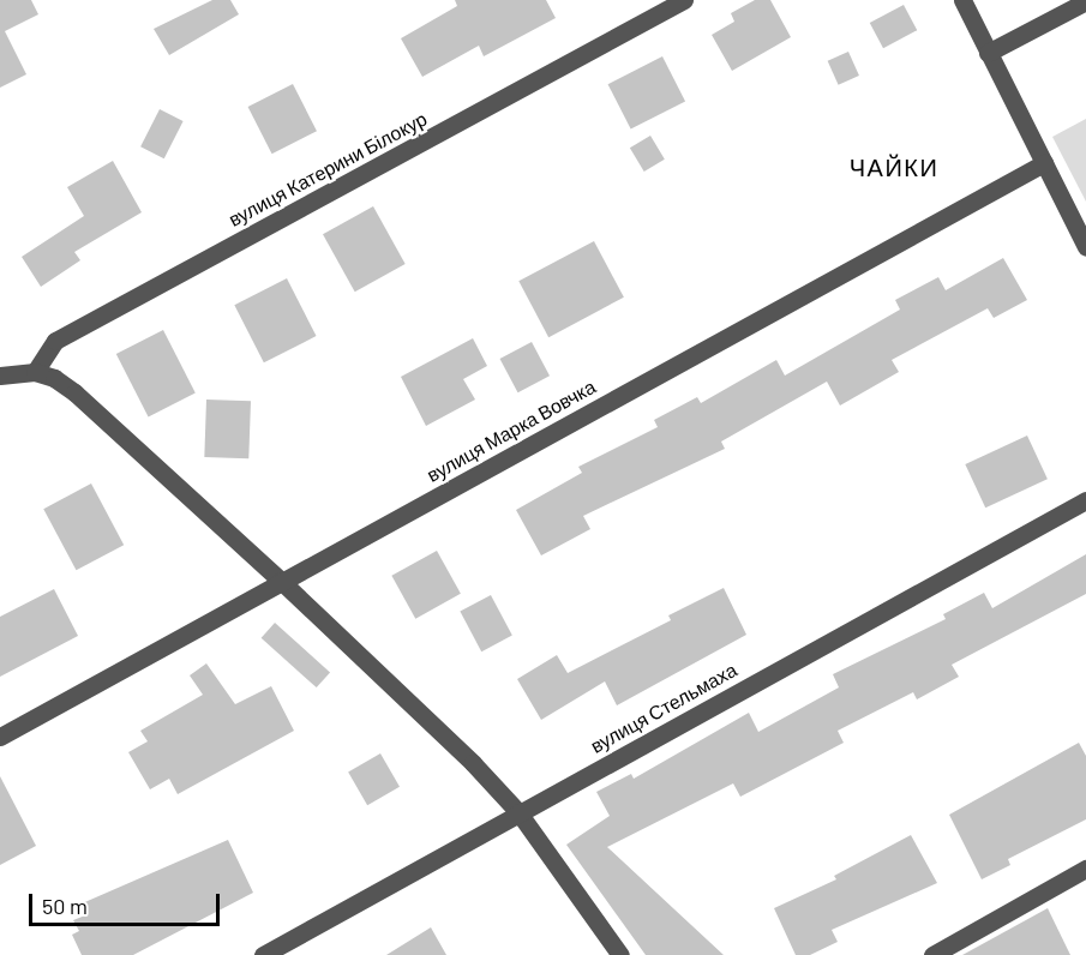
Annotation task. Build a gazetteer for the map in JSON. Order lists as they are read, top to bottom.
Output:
{
  "streets": {
    "street": ["вулиця Катерини Білокур", "вулиця Марка Вовчка", "вулиця Стельмаха"]
  },
  "districts": ["ЧАЙКИ"],
  "scale_bar": "50 m"
}
